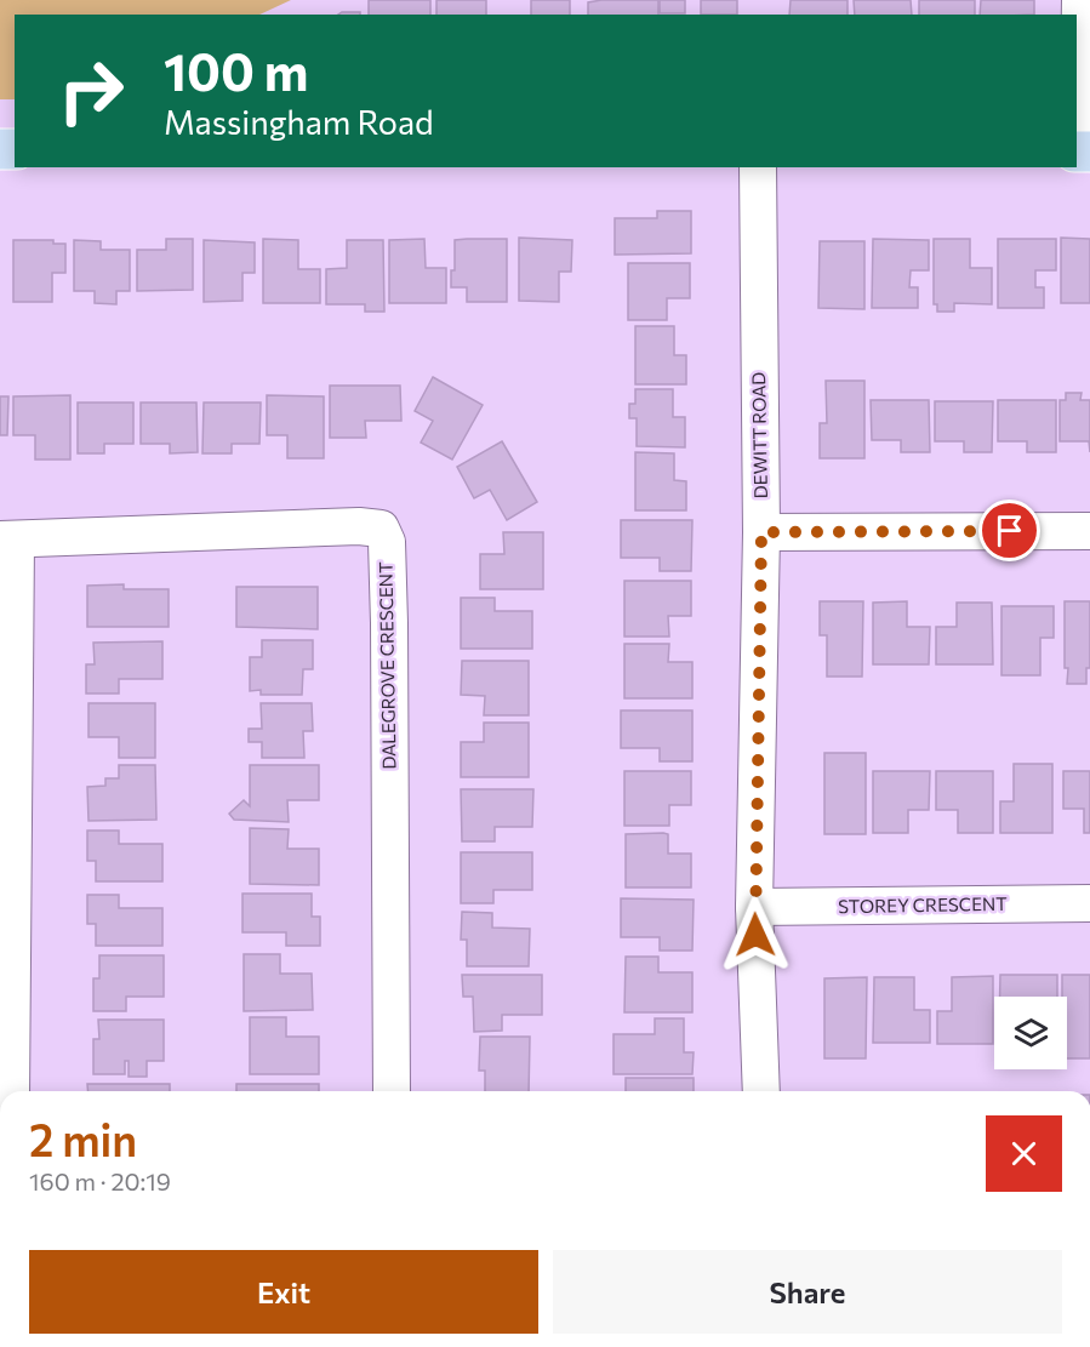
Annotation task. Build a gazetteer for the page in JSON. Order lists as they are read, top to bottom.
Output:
{
  "streets": {
    "street": ["DEWITT ROAD", "DALEGROVE CRESCENT", "STOREY CRESCENT"]
  },
  "crossings": [
    ["DEWITT ROAD", "STOREY CRESCENT"]
  ],
  "page": {
    "turn": ["100 m", "Massingham Road"],
    "heading": ["2 min", "160 m · 20:19"],
    "buttons": ["Exit", "Share"]
  }
}
